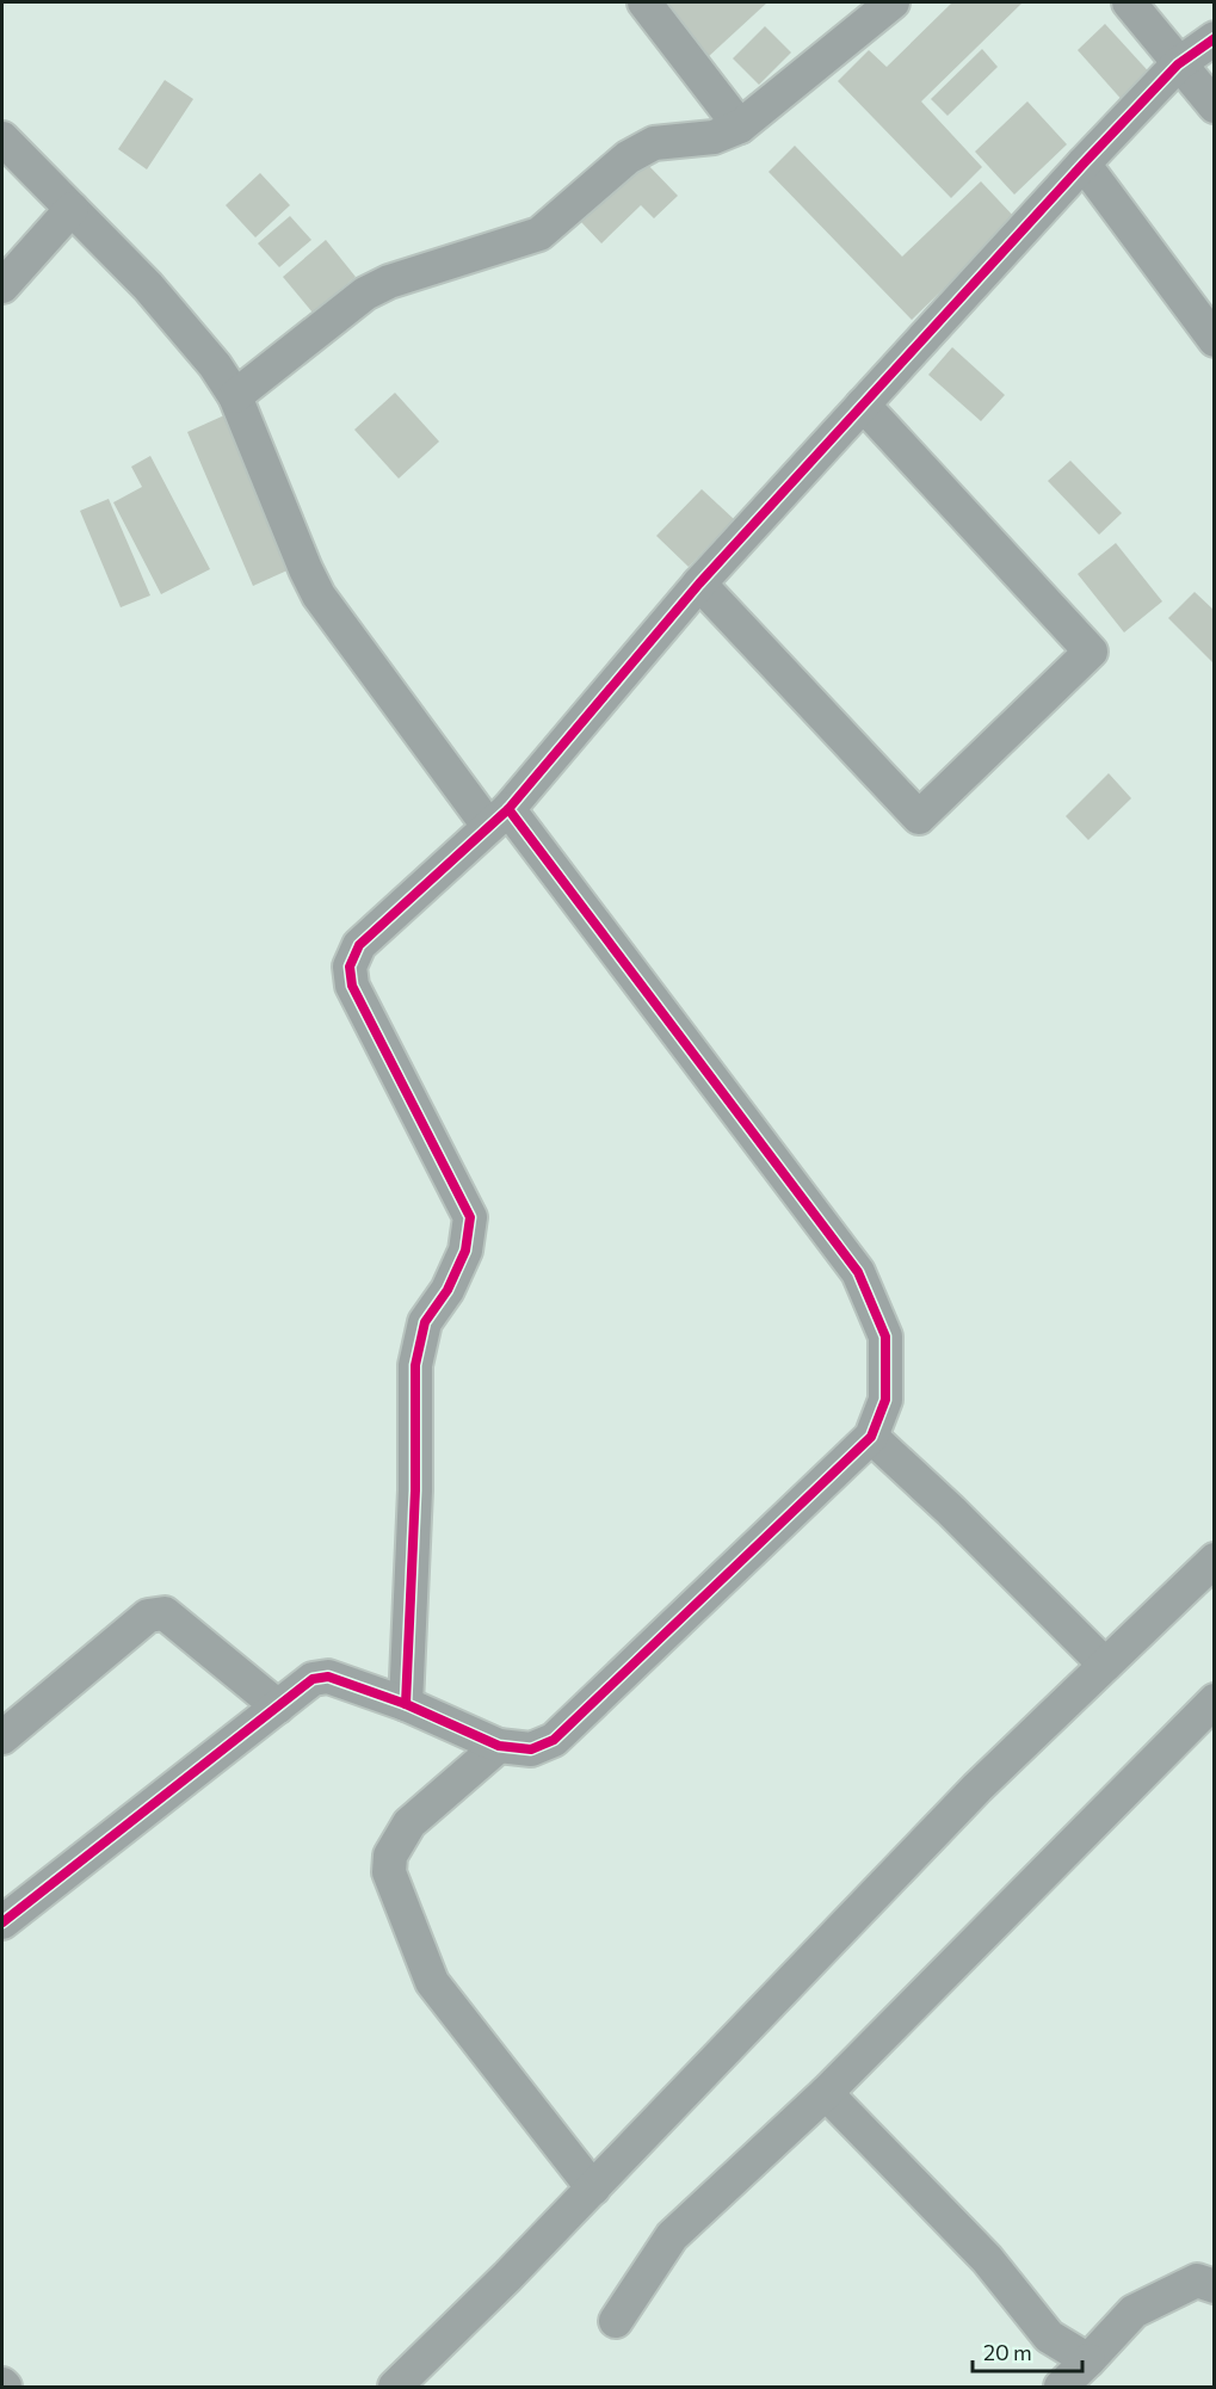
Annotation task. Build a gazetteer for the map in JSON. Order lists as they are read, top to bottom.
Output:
{
  "scale_bar": "20 m"
}
